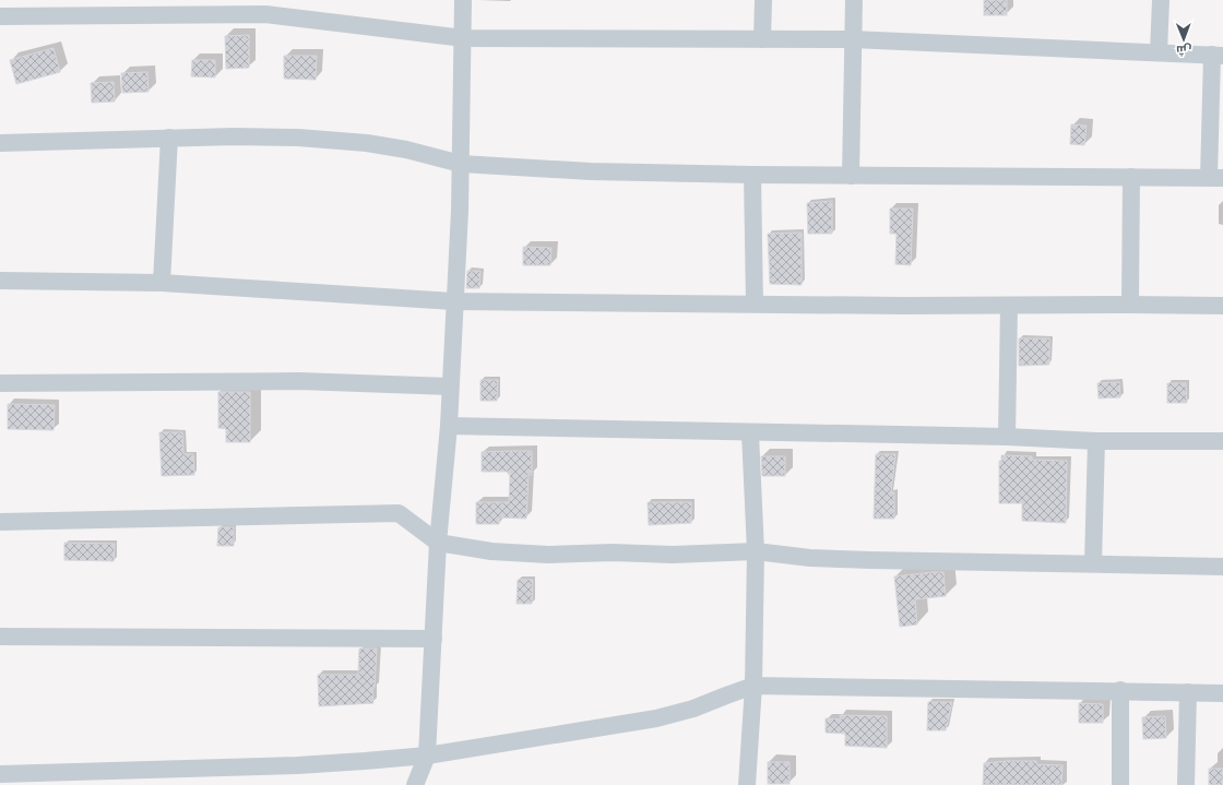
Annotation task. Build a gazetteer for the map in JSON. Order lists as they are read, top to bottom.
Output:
{
  "north": "bottom"
}
